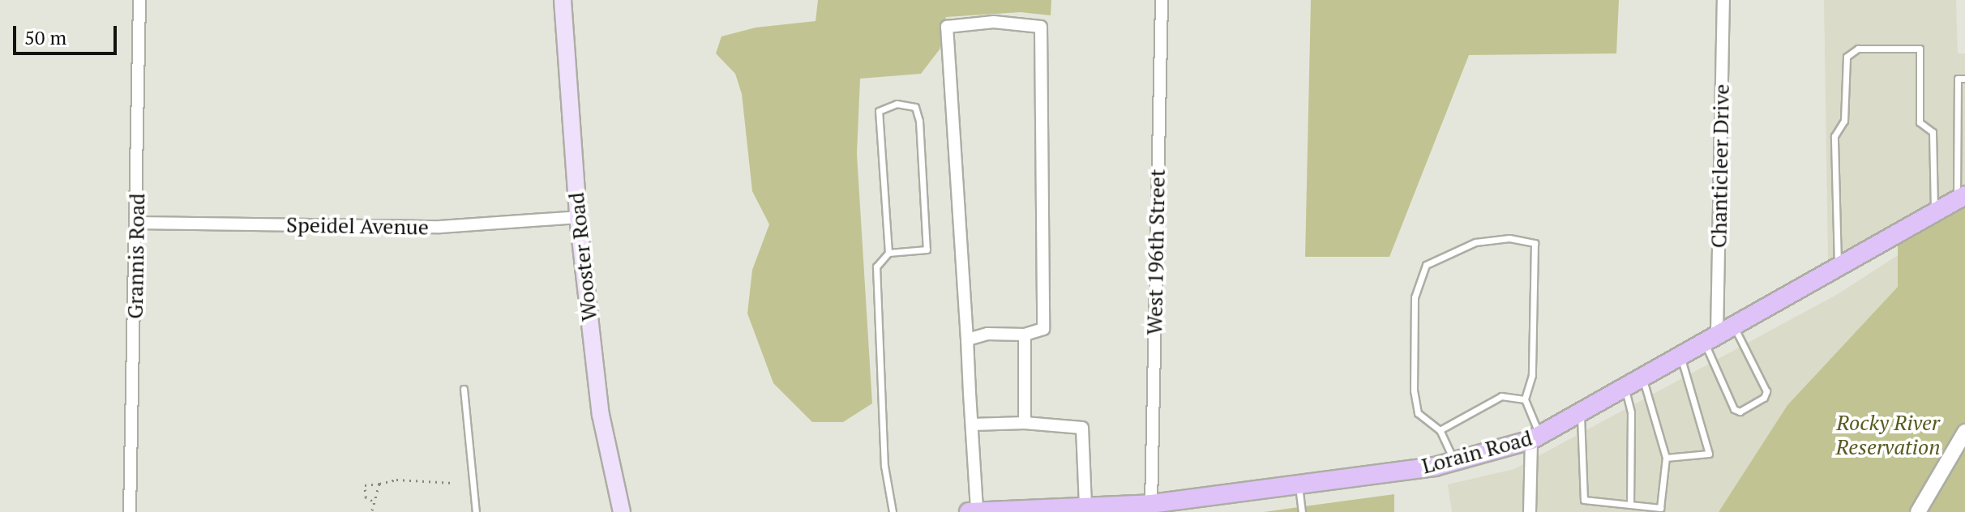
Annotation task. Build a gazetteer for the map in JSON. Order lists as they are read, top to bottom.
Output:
{
  "streets": {
    "main road": ["Wooster Road", "Lorain Road"],
    "street": [
      "Chanticleer Drive",
      "Speidel Avenue",
      "West 196th Street",
      "Grannis Road"
    ]
  },
  "crossings": [
    ["Chanticleer Drive", "Lorain Road"],
    ["Speidel Avenue", "Grannis Road"],
    ["Speidel Avenue", "Wooster Road"],
    ["West 196th Street", "Lorain Road"]
  ],
  "parks": ["Rocky River Reservation"],
  "scale_bar": "50 m"
}
